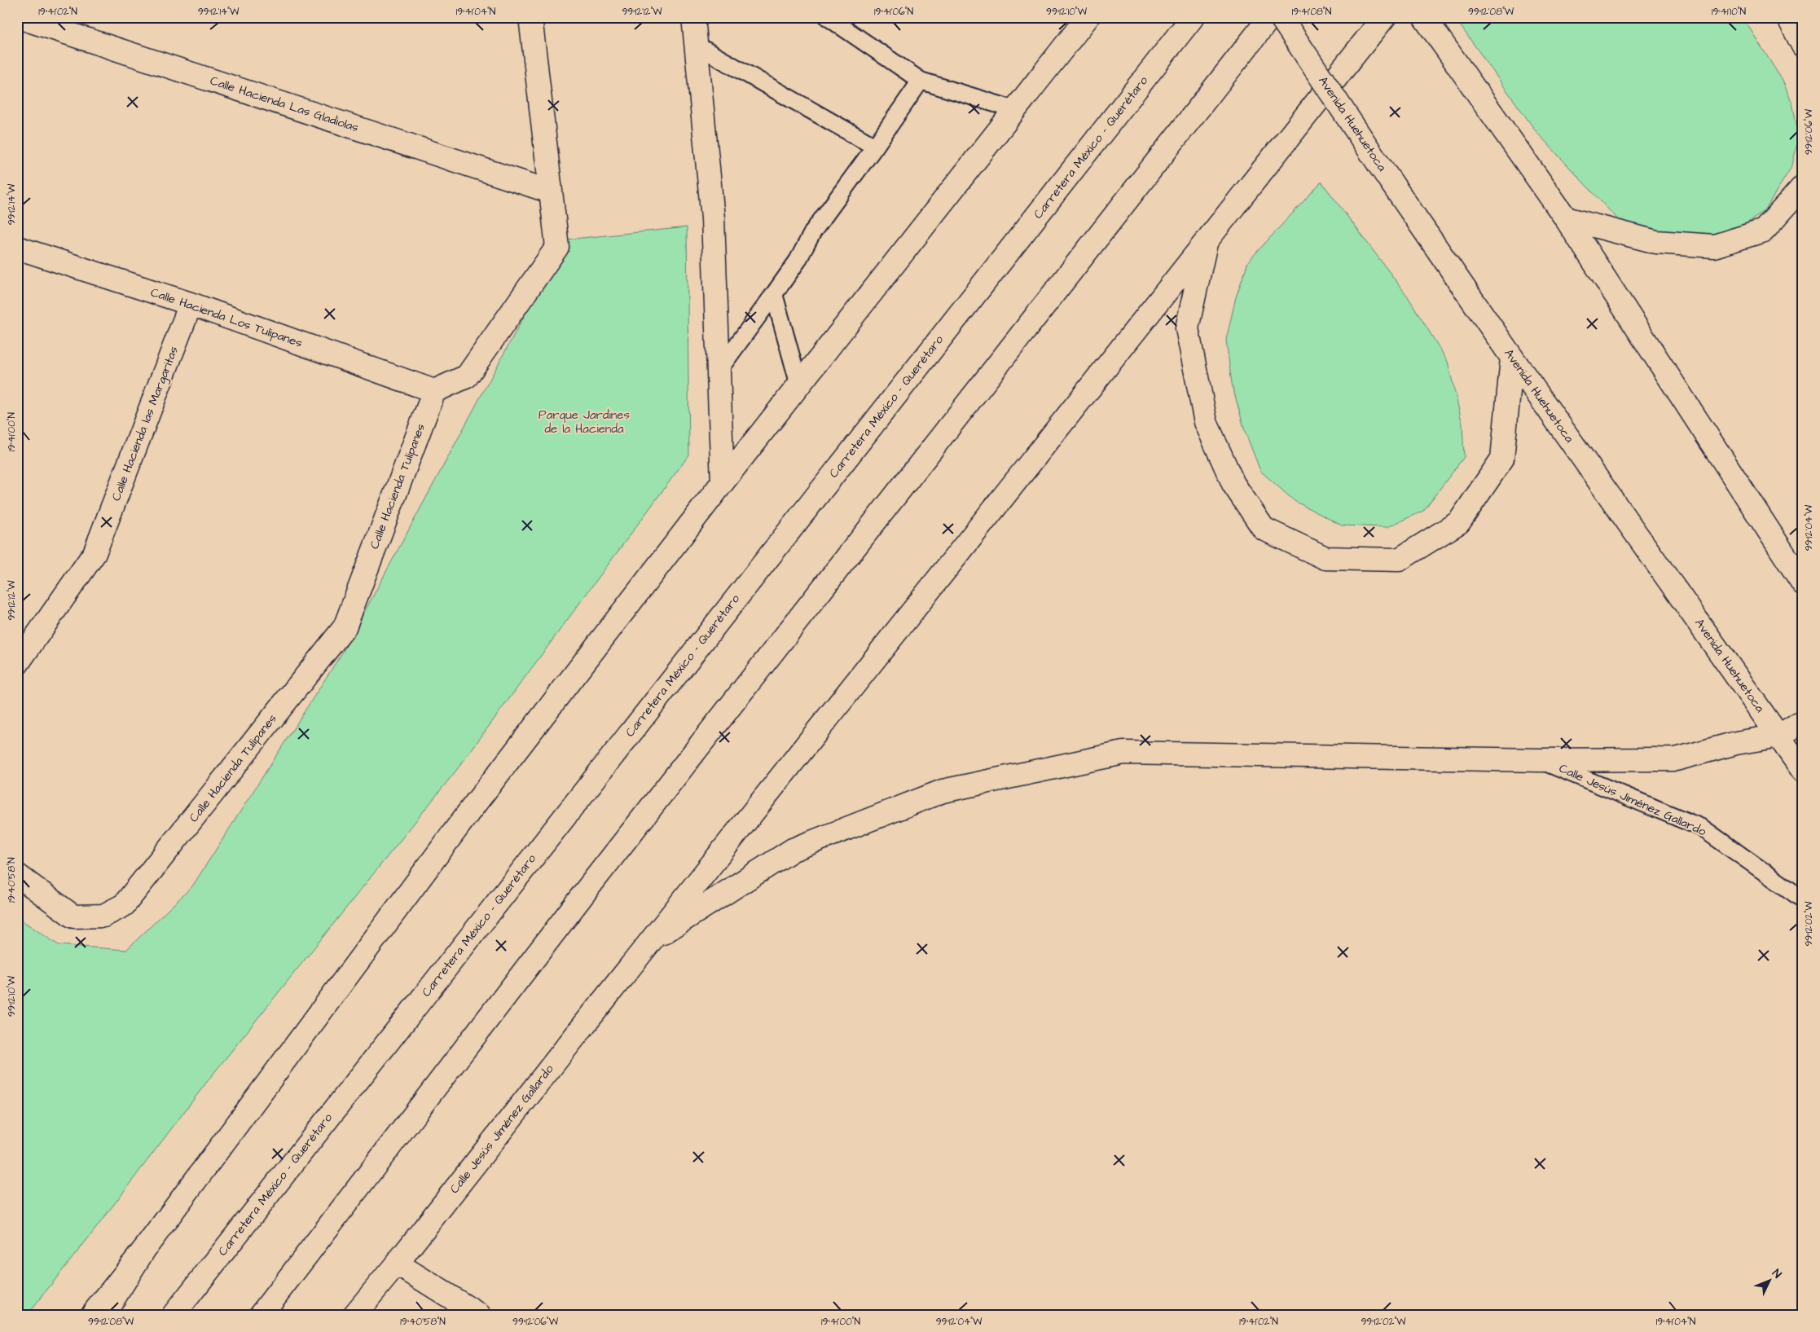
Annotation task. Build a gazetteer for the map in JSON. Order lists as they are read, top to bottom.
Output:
{
  "streets": {
    "main road": [
      "Calle Hacienda Las Gladiolas",
      "Avenida Huehuetoca",
      "Carretera México - Querétaro",
      "Calle Hacienda Los Tulipanes",
      "Calle Hacienda las Margaritas",
      "Calle Hacienda Tulipanes",
      "Calle Jesús Jiménez Gallardo"
    ]
  },
  "crossings": [
    ["Calle Hacienda Los Tulipanes", "Calle Hacienda las Margaritas"],
    ["Calle Hacienda Los Tulipanes", "Calle Hacienda Tulipanes"]
  ],
  "parks": ["Parque Jardines de la Hacienda"],
  "north": "top right",
  "coordinates": [
    "19°41'02\"N",
    "99°12'14\"W",
    "19°41'04\"N",
    "99°12'12\"W",
    "19°41'06\"N",
    "99°12'10\"W",
    "19°41'08\"N",
    "99°12'08\"W",
    "19°41'10\"N",
    "99°12'06\"W",
    "19°41'00\"N",
    "99°12'04\"W",
    "19°40'58\"N",
    "99°12'02\"W"
  ]
}
